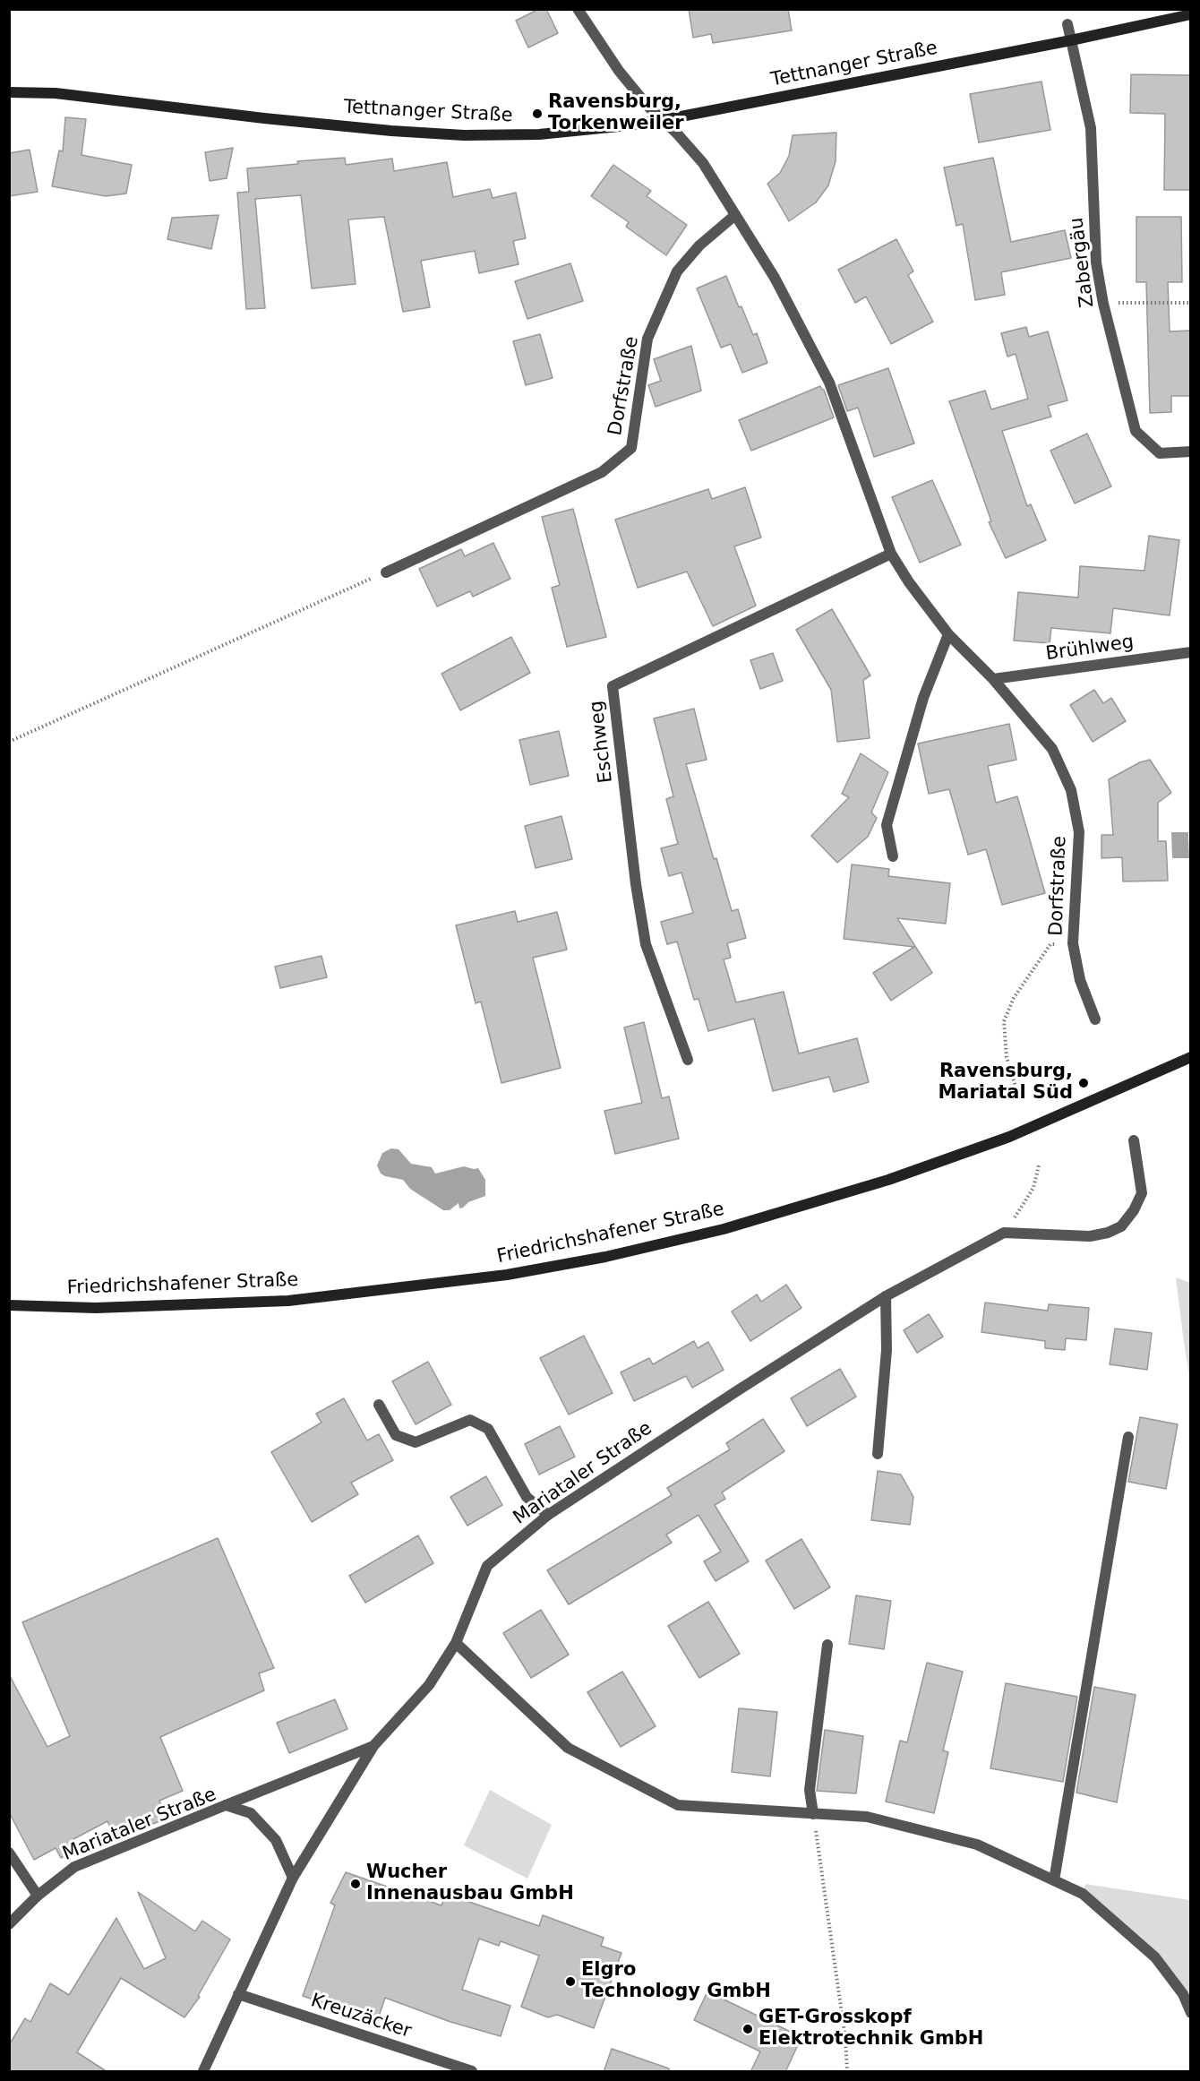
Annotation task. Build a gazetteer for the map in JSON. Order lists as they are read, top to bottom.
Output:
{
  "streets": {
    "main road": ["Tettnanger Straße", "Friedrichshafener Straße"],
    "street": [
      "Zabergäu",
      "Dorfstraße",
      "Brühlweg",
      "Eschweg",
      "Mariataler Straße",
      "Kreuzäcker"
    ]
  },
  "crossings": [
    ["Tettnanger Straße", "Zabergäu"],
    ["Tettnanger Straße", "Dorfstraße"],
    ["Dorfstraße", "Brühlweg"],
    ["Dorfstraße", "Eschweg"]
  ],
  "places": [
    "Ravensburg, Torkenweiler",
    "Ravensburg, Mariatal Süd",
    "Wucher Innenausbau GmbH",
    "Elgro Technology GmbH",
    "GET-Grosskopf Elektrotechnik GmbH"
  ]
}
